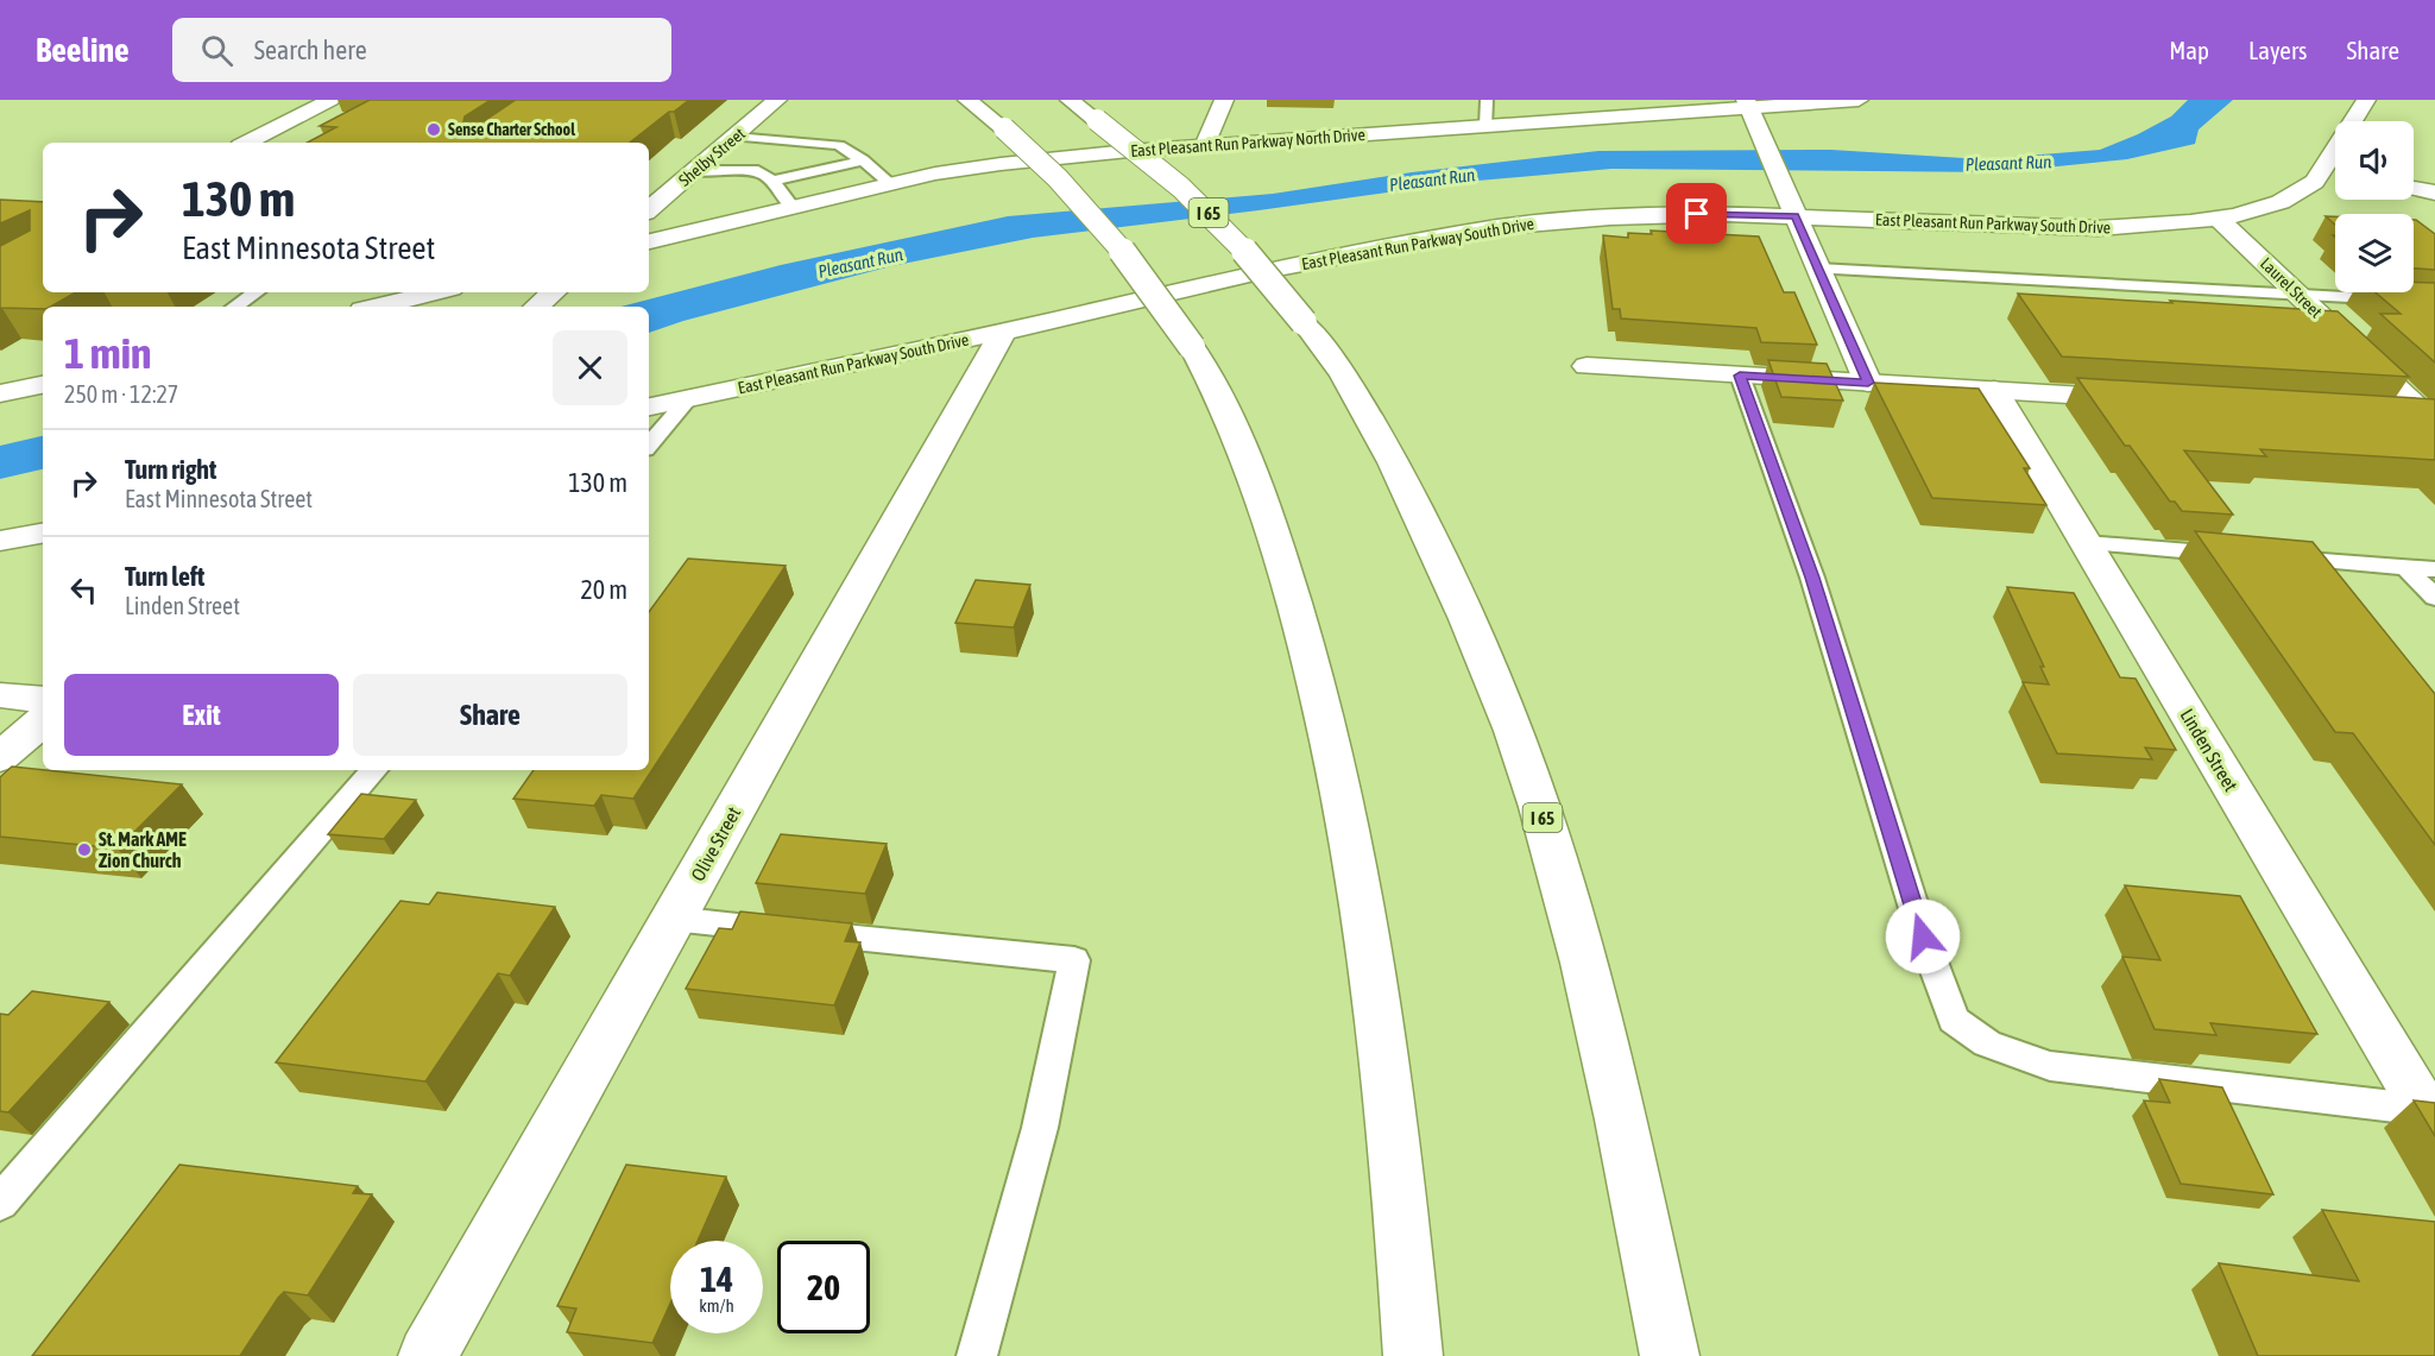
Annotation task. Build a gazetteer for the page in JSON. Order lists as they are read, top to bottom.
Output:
{
  "streets": {
    "main road": [
      "East Pleasant Run Parkway North Drive",
      "Shelby Street",
      "I 65",
      "East Pleasant Run Parkway South Drive",
      "Laurel Street",
      "Linden Street",
      "Olive Street"
    ]
  },
  "crossings": [
    ["East Pleasant Run Parkway South Drive", "Laurel Street"],
    ["East Pleasant Run Parkway South Drive", "Olive Street"]
  ],
  "water": ["Pleasant Run"],
  "places": ["Sense Charter School", "St. Mark AME Zion Church"],
  "page": {
    "header": "Beeline",
    "search": "Search here",
    "nav": ["Map", "Layers", "Share"],
    "turn": ["130 m", "East Minnesota Street"],
    "heading": ["1 min", "250 m · 12:27"],
    "list": [
      {
        "name": "Turn right",
        "note": "East Minnesota Street",
        "value": "130 m"
      },
      {
        "name": "Turn left",
        "note": "Linden Street",
        "value": "20 m"
      }
    ],
    "buttons": ["Exit", "Share"],
    "speed": "14 km/h",
    "limit": "20"
  }
}
